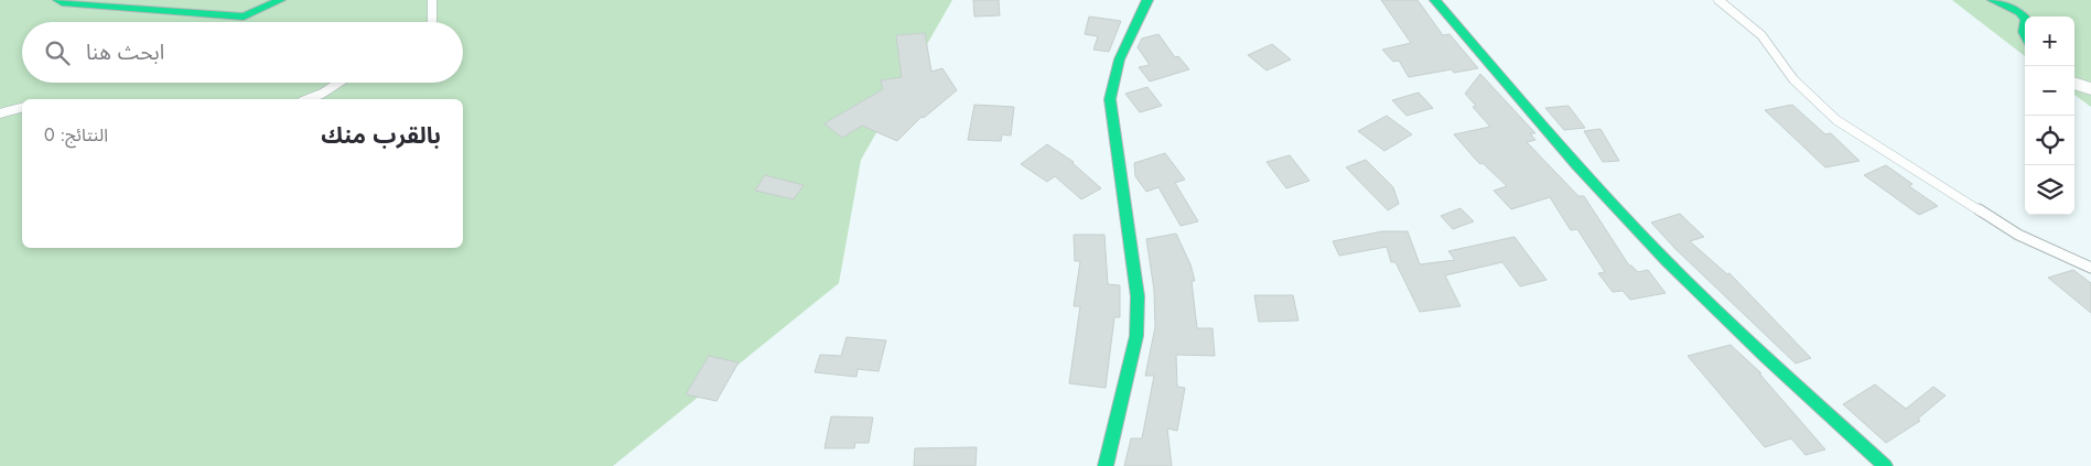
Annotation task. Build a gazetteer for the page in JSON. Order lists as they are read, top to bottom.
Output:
{
  "page": {
    "map_buttons": ["+", "−"],
    "search": "ابحث هنا",
    "heading": ["بالقرب منك", "النتائج: 0"]
  }
}
